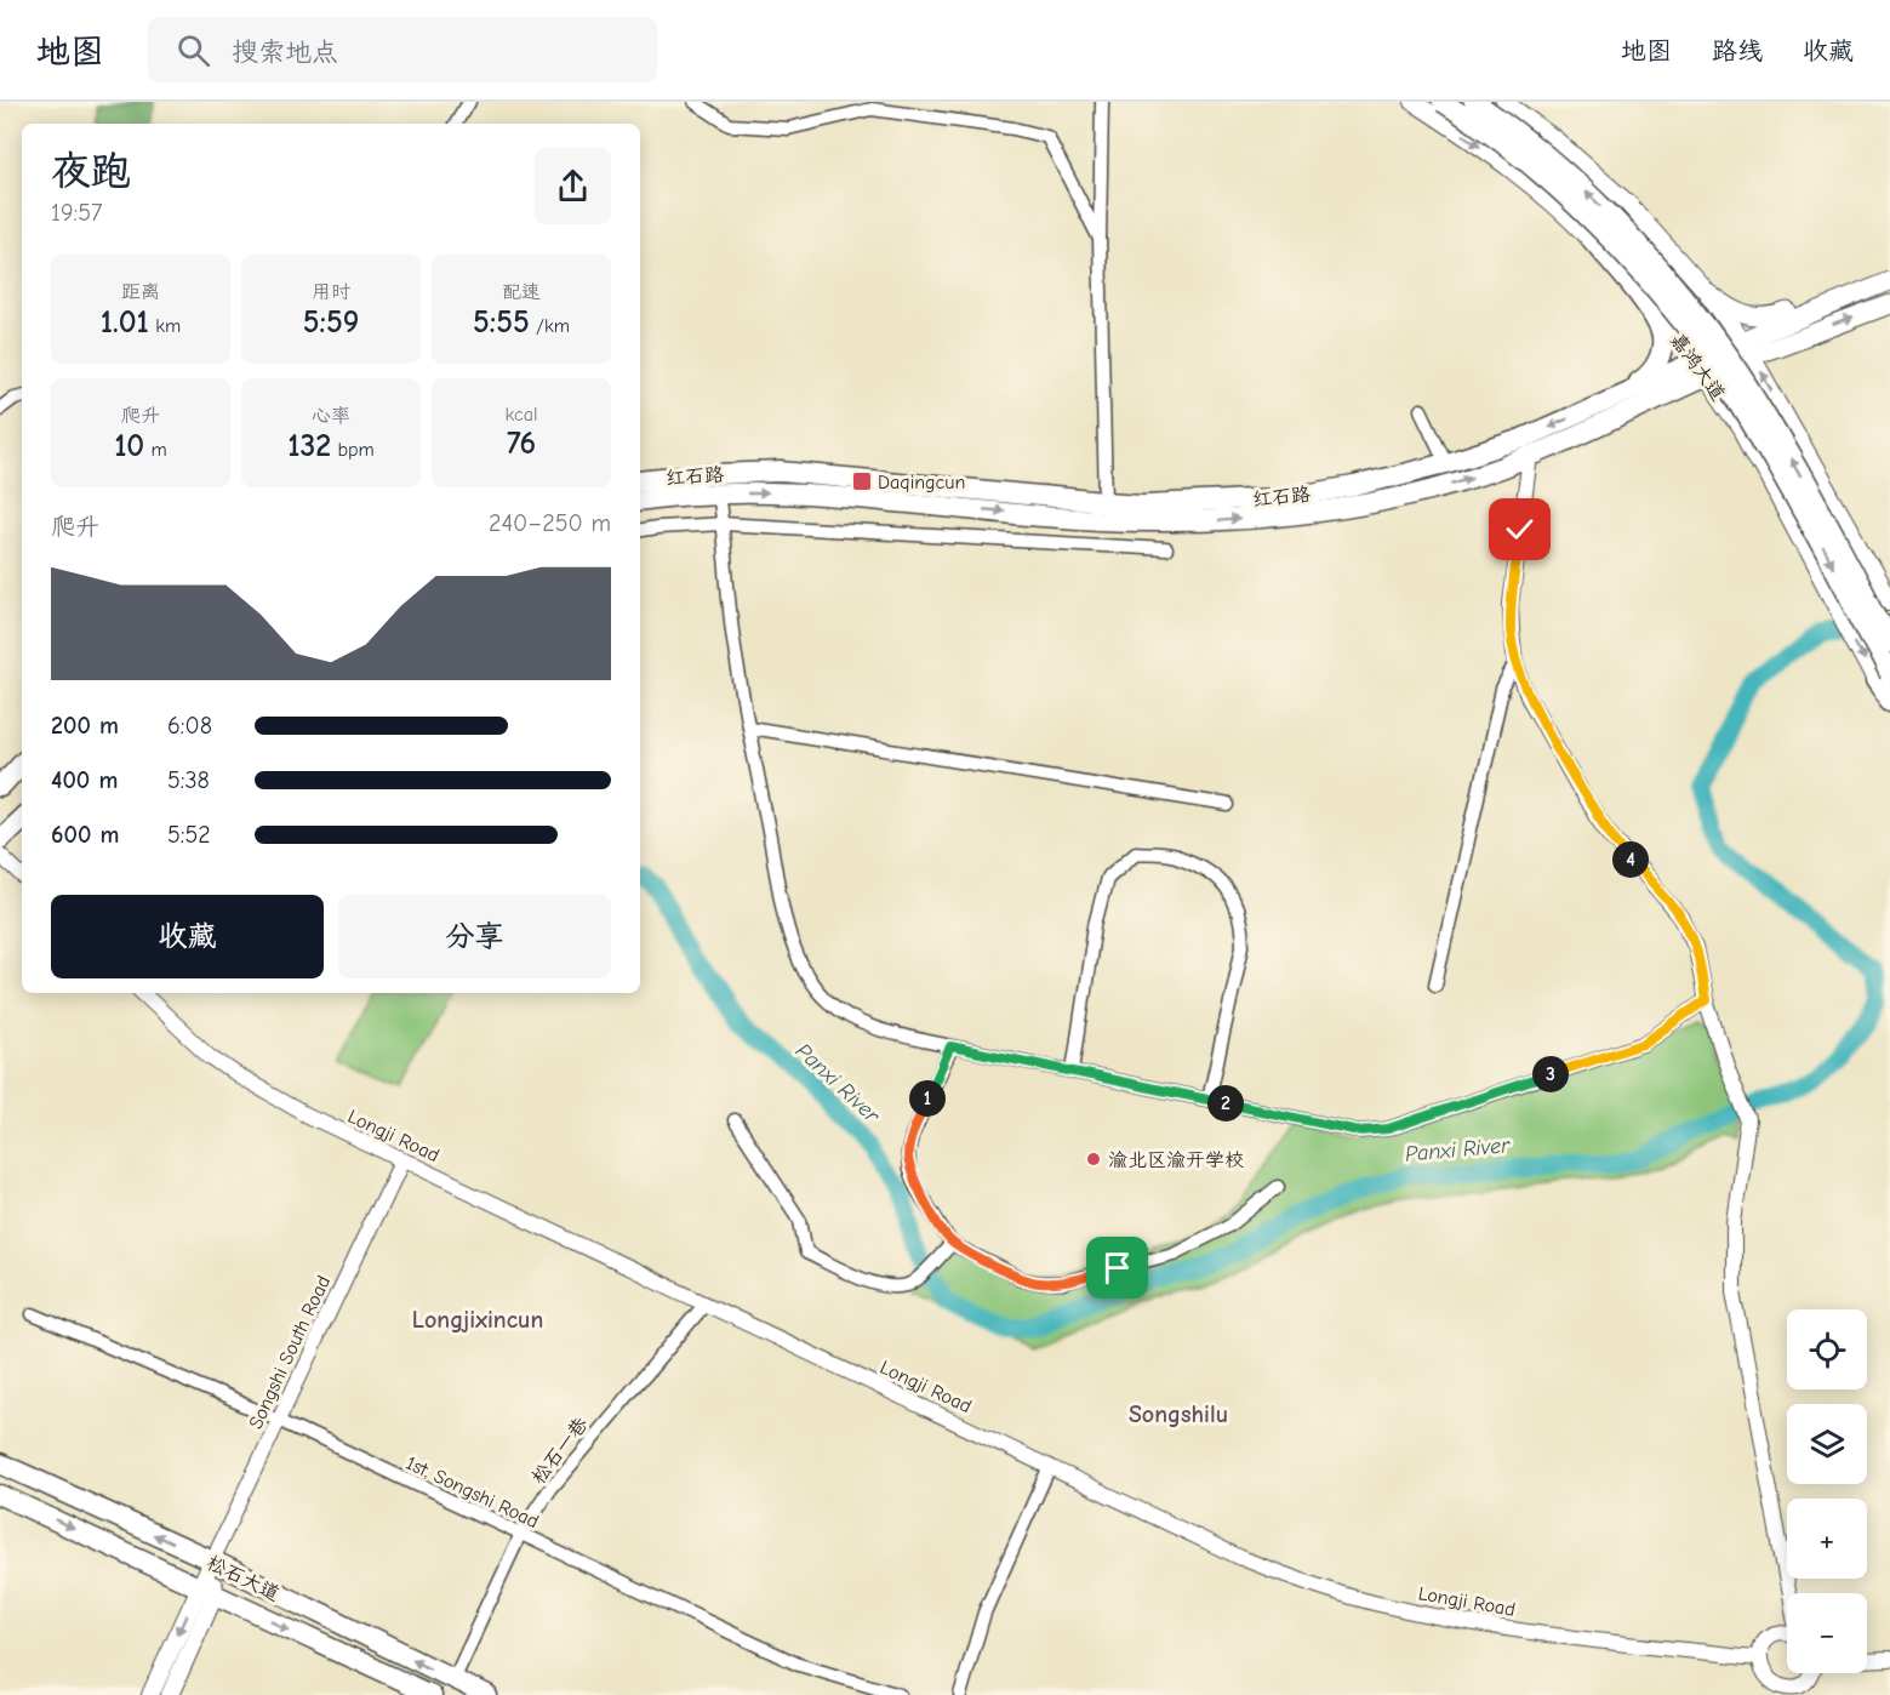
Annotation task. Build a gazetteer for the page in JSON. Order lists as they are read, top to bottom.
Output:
{
  "streets": {
    "highway": ["嘉鸿大道", "红石路", "松石大道"],
    "street": [
      "Longji Road",
      "Songshi South Road",
      "松石一巷",
      "1st. Songshi Road"
    ]
  },
  "crossings": [
    ["嘉鸿大道", "红石路"],
    ["Longji Road", "Songshi South Road"],
    ["Longji Road", "松石一巷"],
    ["Songshi South Road", "1st. Songshi Road"],
    ["Songshi South Road", "松石大道"],
    ["松石一巷", "1st. Songshi Road"],
    ["松石一巷", "松石大道"]
  ],
  "districts": ["Longjixincun", "Songshilu"],
  "water": ["Panxi River"],
  "places": {
    "transit": ["Daqingcun"],
    "other": ["渝北区渝开学校"]
  },
  "page": {
    "header": "地图",
    "search": "搜索地点",
    "nav": ["地图", "路线", "收藏"],
    "heading": ["夜跑", "19:57"],
    "stats": [
      ["距离", "1.01 km"],
      ["用时", "5:59"],
      ["配速", "5:55 /km"],
      ["爬升", "10 m"],
      ["心率", "132 bpm"],
      ["kcal", "76"]
    ],
    "chart": ["爬升", "240–250 m"],
    "list": [
      {
        "name": "200 m",
        "note": "6:08"
      },
      {
        "name": "400 m",
        "note": "5:38"
      },
      {
        "name": "600 m",
        "note": "5:52"
      }
    ],
    "pins": [
      "4",
      "3",
      "1",
      "2"
    ],
    "buttons": ["收藏", "分享"],
    "map_buttons": ["+", "−"]
  }
}
